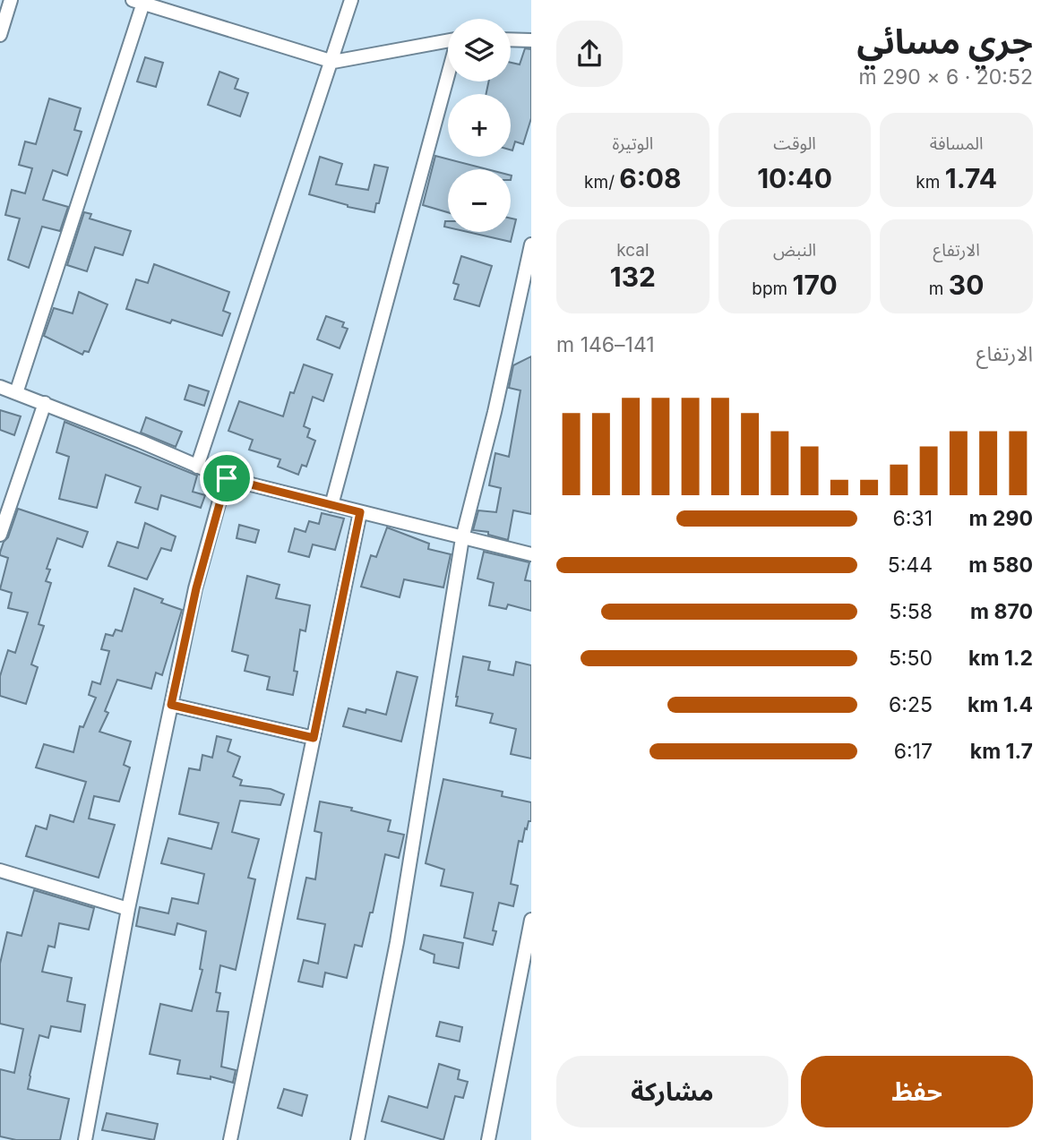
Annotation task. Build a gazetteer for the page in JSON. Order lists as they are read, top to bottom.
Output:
{
  "page": {
    "heading": ["جري مسائي", "20:52 · 6 × 290 m"],
    "map_buttons": ["+", "−"],
    "stats": [
      ["المسافة", "1.74 km"],
      ["الوقت", "10:40"],
      ["الوتيرة", "6:08 /km"],
      ["الارتفاع", "30 m"],
      ["النبض", "170 bpm"],
      ["kcal", "132"]
    ],
    "chart": ["الارتفاع", "141–146 m"],
    "list": [
      {
        "name": "290 m",
        "note": "6:31"
      },
      {
        "name": "580 m",
        "note": "5:44"
      },
      {
        "name": "870 m",
        "note": "5:58"
      },
      {
        "name": "1.2 km",
        "note": "5:50"
      },
      {
        "name": "1.4 km",
        "note": "6:25"
      },
      {
        "name": "1.7 km",
        "note": "6:17"
      }
    ],
    "buttons": ["حفظ", "مشاركة"]
  }
}
